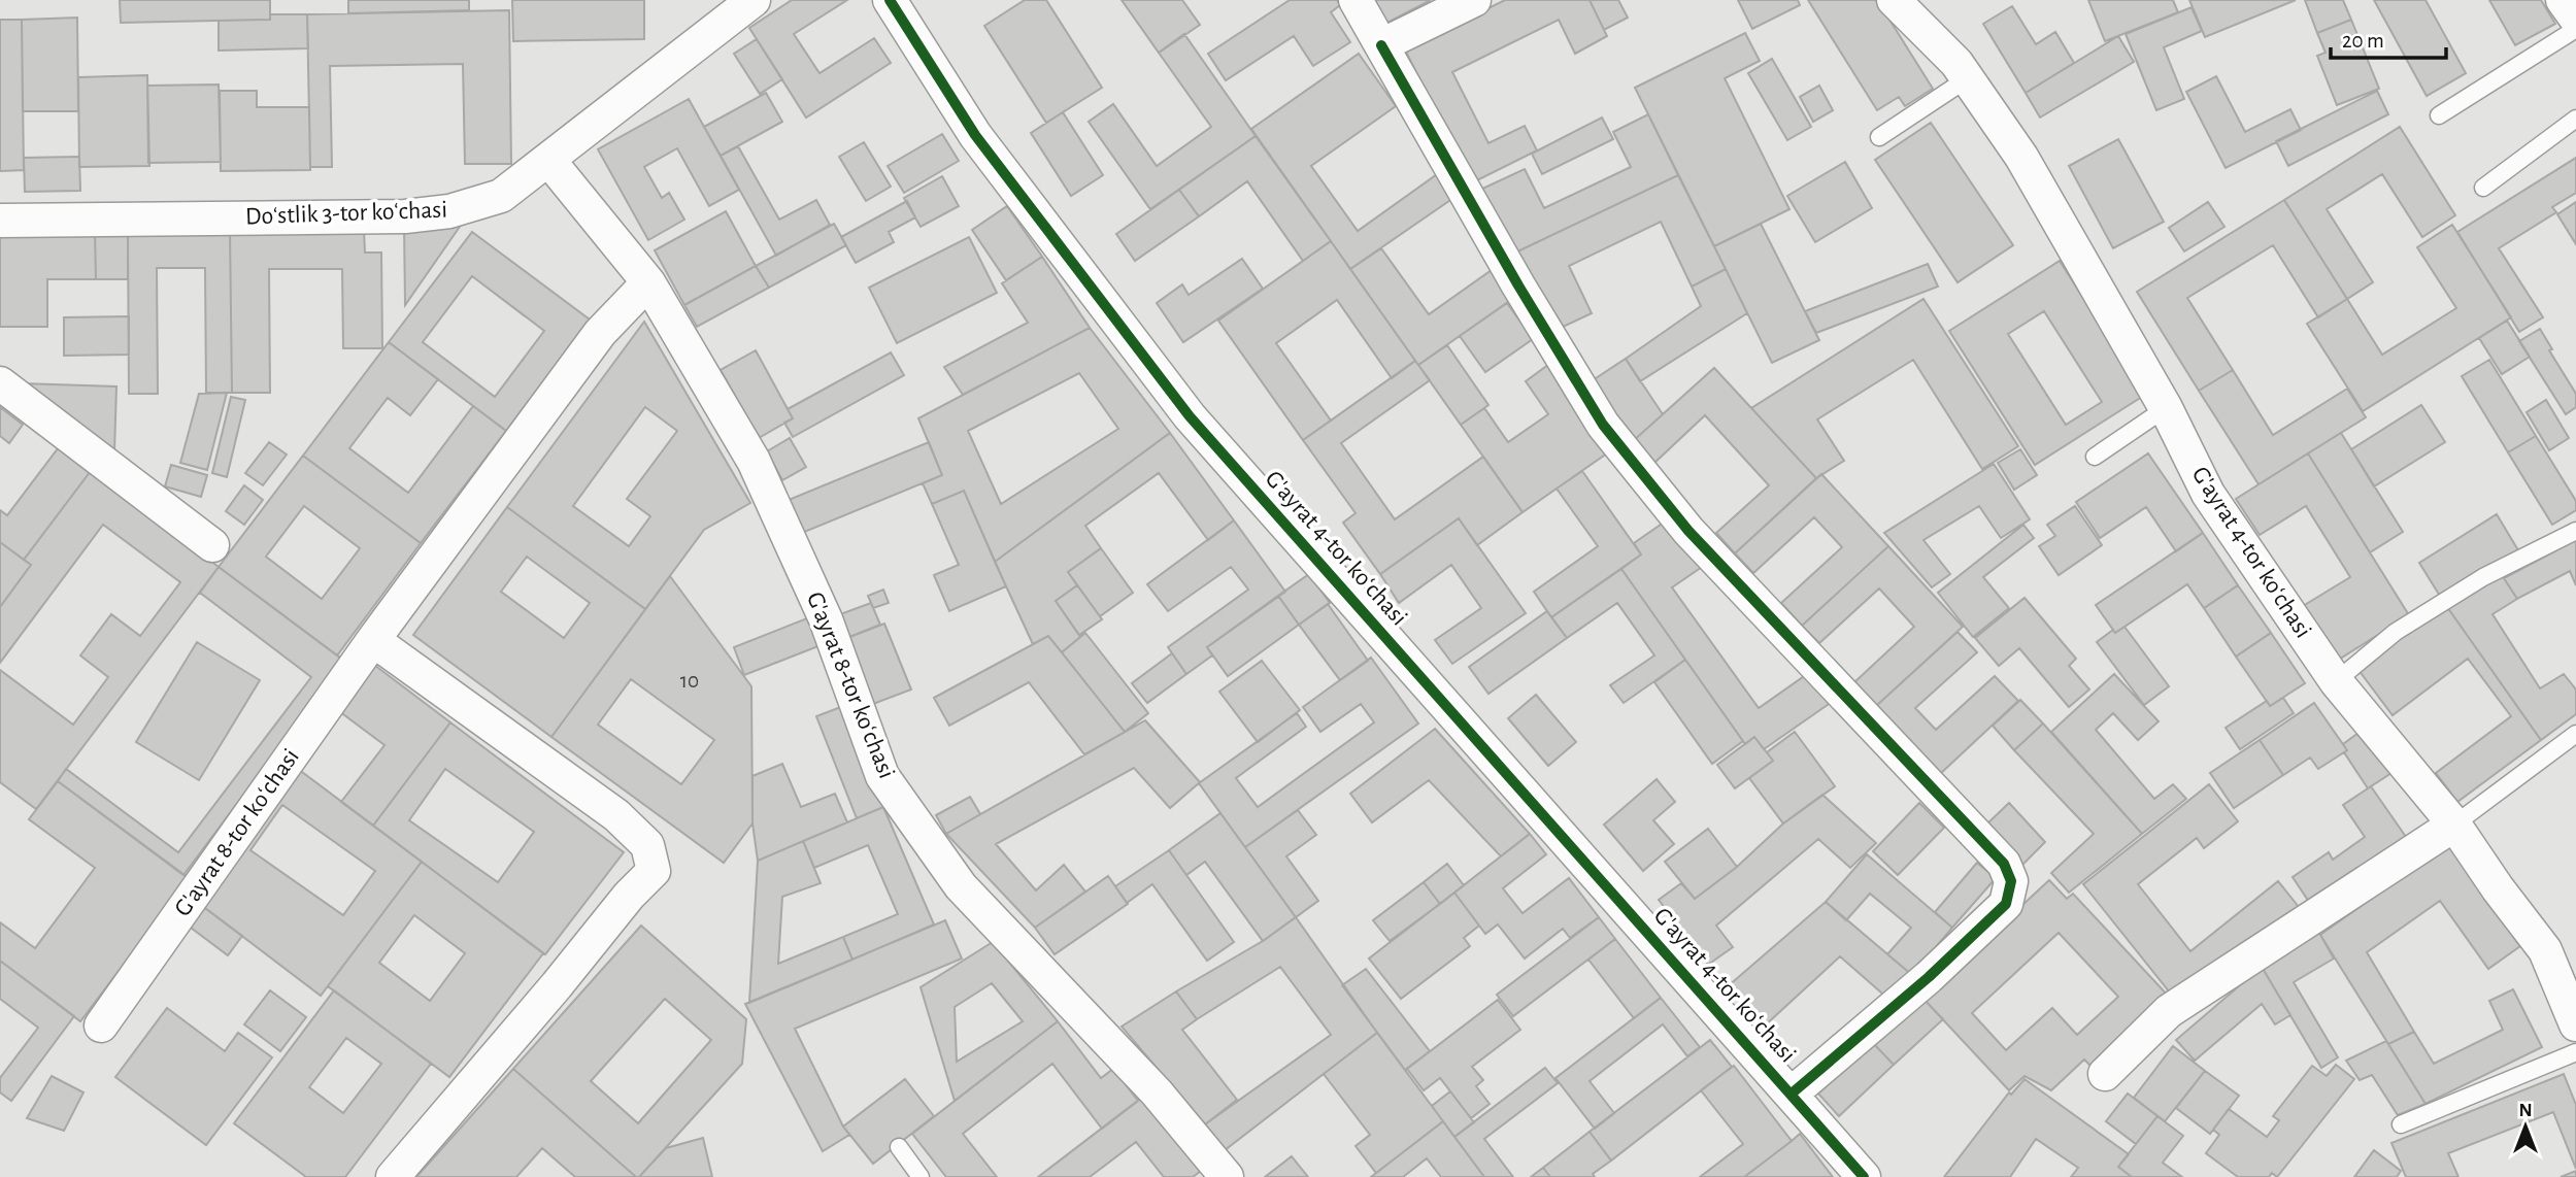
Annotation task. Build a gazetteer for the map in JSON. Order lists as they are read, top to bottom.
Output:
{
  "streets": {
    "street": ["Doʻstlik 3-tor koʻchasi", "G'ayrat 4-tor koʻchasi", "G'ayrat 8-tor koʻchasi"]
  },
  "crossings": [
    ["Doʻstlik 3-tor koʻchasi", "G'ayrat 8-tor koʻchasi"]
  ],
  "house_numbers": ["10"],
  "scale_bar": "20 m",
  "north": "top"
}
